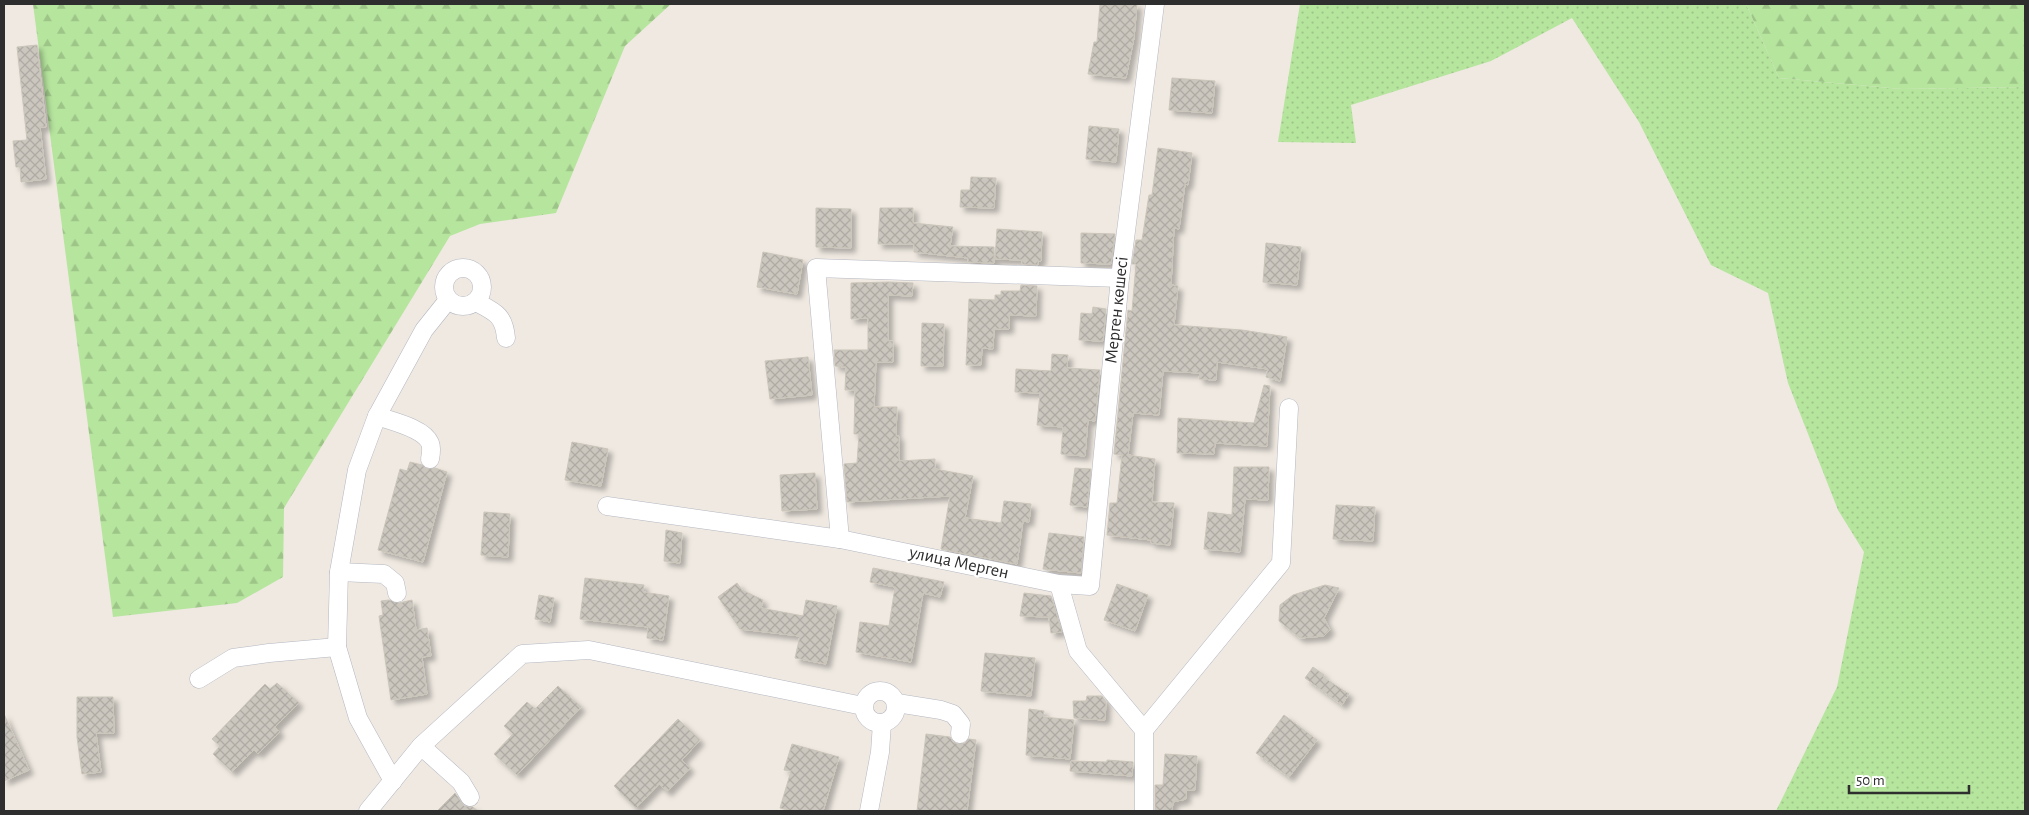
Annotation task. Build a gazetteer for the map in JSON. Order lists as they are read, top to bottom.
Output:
{
  "streets": {
    "street": ["Мерген көшесі", "улица Мерген"]
  },
  "crossings": [
    ["Мерген көшесі", "улица Мерген"]
  ],
  "scale_bar": "50 m"
}
